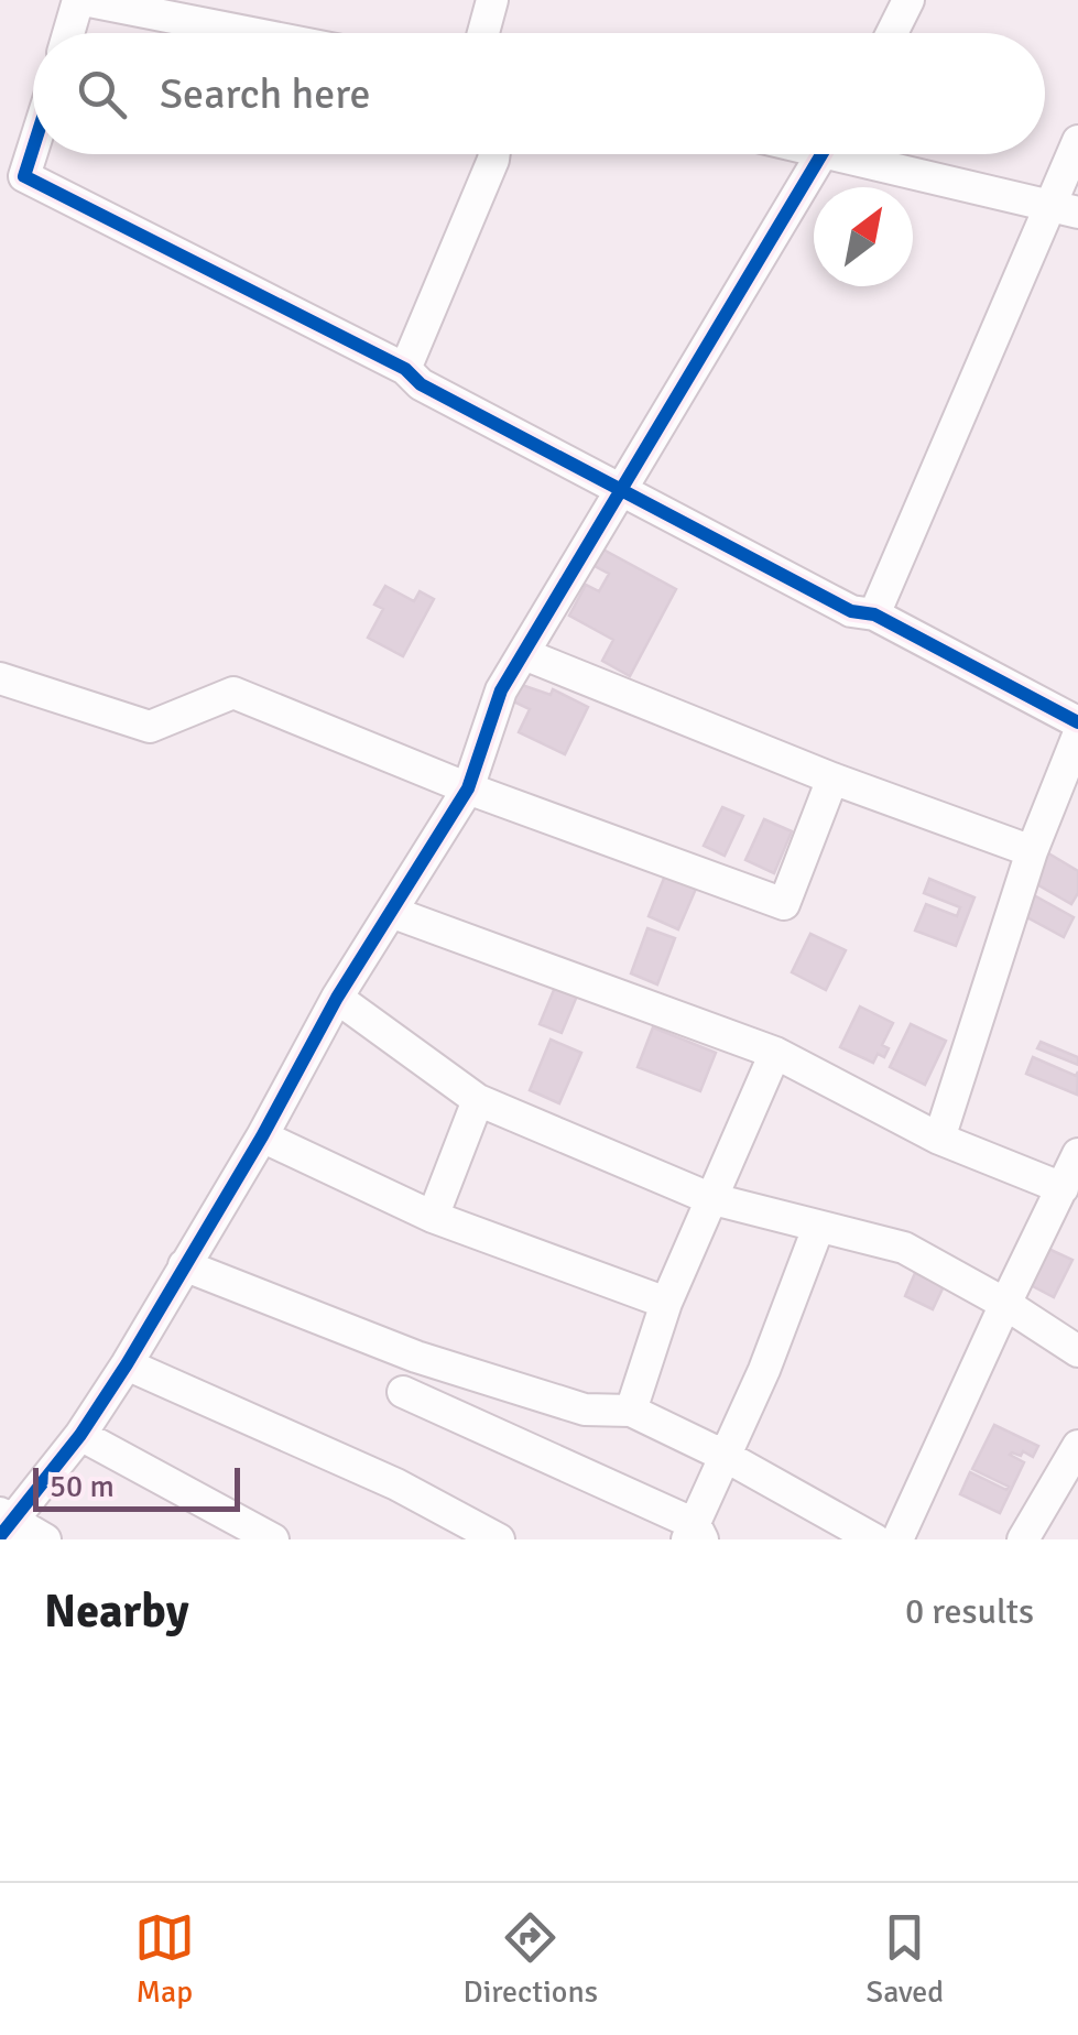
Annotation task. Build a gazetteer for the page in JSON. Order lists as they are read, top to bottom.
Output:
{
  "scale_bar": "50 m",
  "north": "top right",
  "page": {
    "search": "Search here",
    "scale": "50 m",
    "heading": ["Nearby", "0 results"],
    "nav": ["Map", "Directions", "Saved"]
  }
}
